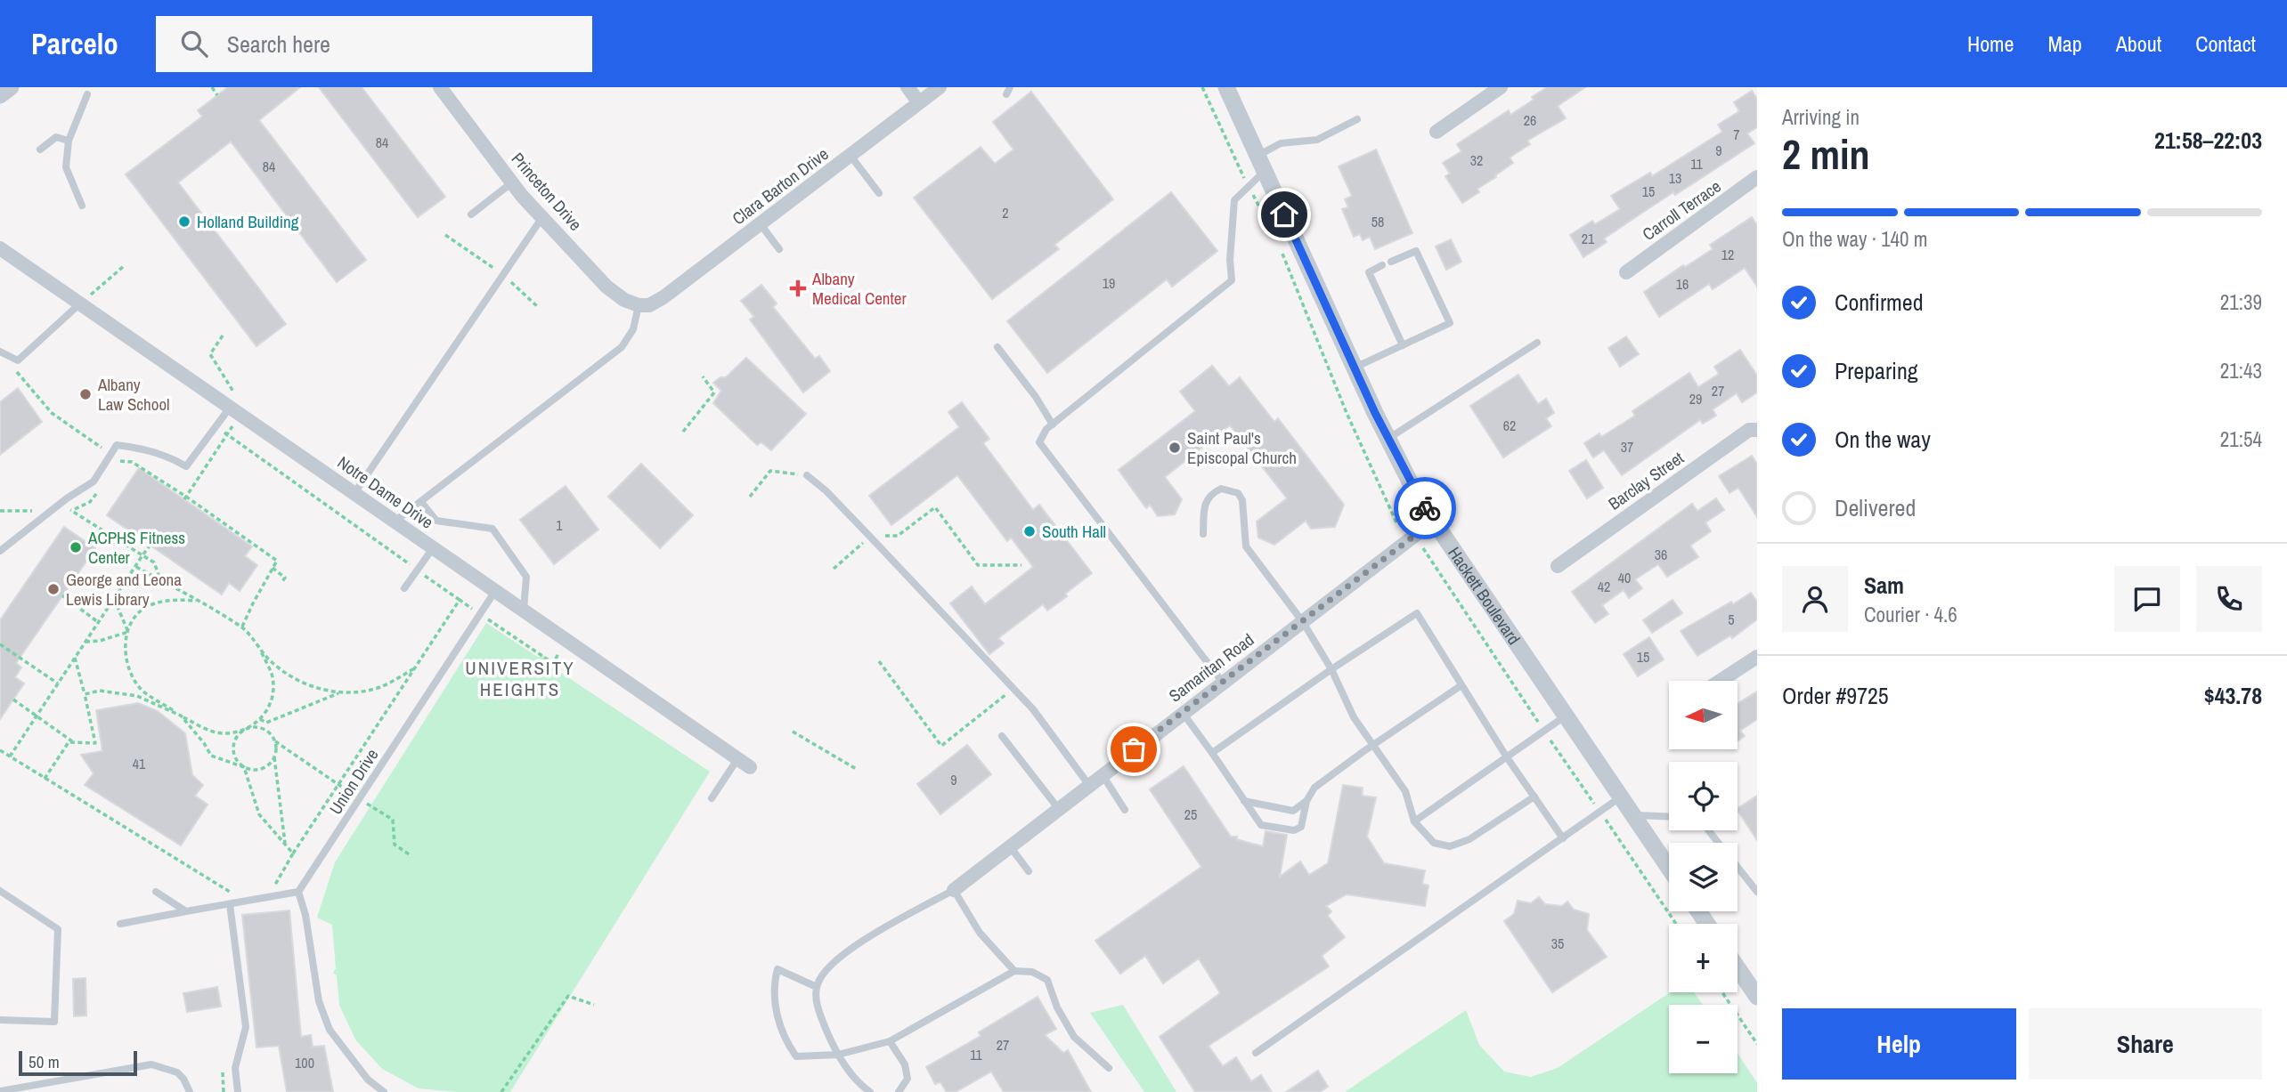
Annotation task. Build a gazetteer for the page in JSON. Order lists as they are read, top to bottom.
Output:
{
  "streets": {
    "street": [
      "Clara Barton Drive",
      "Princeton Drive",
      "Carroll Terrace",
      "Barclay Street",
      "Notre Dame Drive",
      "Hackett Boulevard",
      "Samaritan Road"
    ],
    "lane": ["Union Drive"]
  },
  "crossings": [
    ["Clara Barton Drive", "Princeton Drive"],
    ["Notre Dame Drive", "Union Drive"],
    ["Hackett Boulevard", "Samaritan Road"]
  ],
  "districts": ["UNIVERSITY HEIGHTS"],
  "places": {
    "other": [
      "Holland Building",
      "Albany Law School",
      "Saint Paul's Episcopal Church",
      "South Hall",
      "ACPHS Fitness Center",
      "George and Leona Lewis Library"
    ],
    "health": ["Albany Medical Center"]
  },
  "house_numbers": [
    "26",
    "7",
    "84",
    "9",
    "32",
    "11",
    "84",
    "13",
    "15",
    "2",
    "58",
    "21",
    "12",
    "19",
    "16",
    "27",
    "29",
    "62",
    "37",
    "1",
    "36",
    "40",
    "42",
    "5",
    "15",
    "41",
    "9",
    "25",
    "35",
    "27",
    "11",
    "100"
  ],
  "scale_bar": "50 m",
  "north": "left",
  "page": {
    "header": "Parcelo",
    "search": "Search here",
    "nav": [
      "Home",
      "Map",
      "About",
      "Contact"
    ],
    "heading": ["2 min", "Arriving in", "21:58–22:03"],
    "panel": [
      "Sam",
      "Courier · 4.6",
      "Order #9725",
      "$43.78"
    ],
    "bar": "On the way · 140 m",
    "list": [
      ["Confirmed", "21:39"],
      ["Preparing", "21:43"],
      ["On the way", "21:54"],
      "Delivered"
    ],
    "map_buttons": ["+", "−"],
    "buttons": ["Help", "Share"],
    "scale": "50 m"
  }
}
